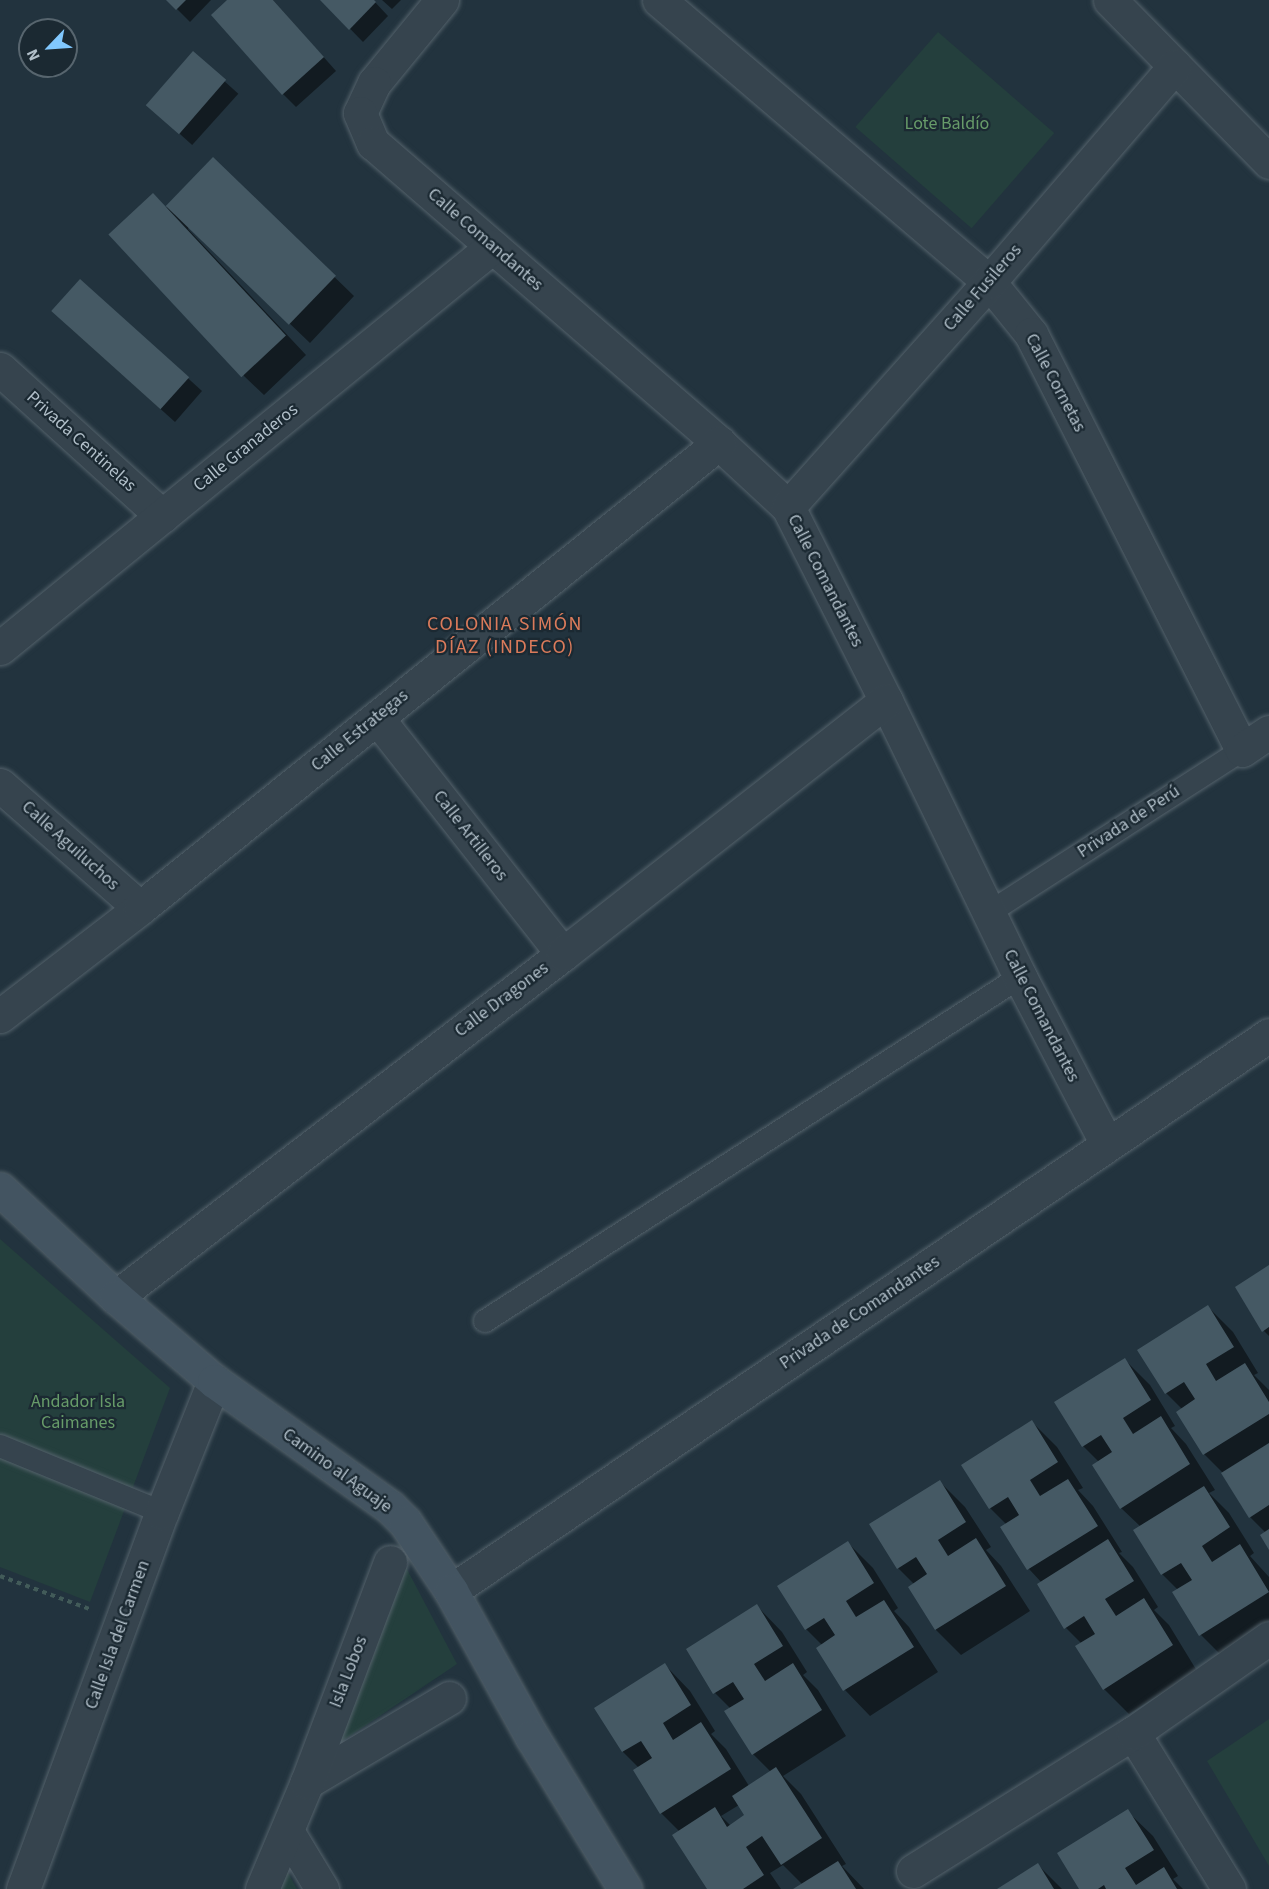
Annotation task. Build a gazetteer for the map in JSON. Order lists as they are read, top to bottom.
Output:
{
  "streets": {
    "main road": ["Camino al Aguaje"],
    "street": [
      "Calle Comandantes",
      "Calle Fusileros",
      "Calle Cornetas",
      "Privada Centinelas",
      "Calle Granaderos",
      "Calle Estrategas",
      "Privada de Perú",
      "Calle Artilleros",
      "Calle Aguiluchos",
      "Calle Dragones",
      "Privada de Comandantes",
      "Calle Isla del Carmen",
      "Isla Lobos"
    ]
  },
  "crossings": [
    ["Calle Comandantes", "Calle Fusileros"],
    ["Calle Comandantes", "Calle Granaderos"],
    ["Calle Comandantes", "Calle Estrategas"],
    ["Calle Comandantes", "Privada de Perú"],
    ["Calle Comandantes", "Calle Dragones"],
    ["Calle Comandantes", "Privada de Comandantes"],
    ["Calle Fusileros", "Calle Cornetas"],
    ["Calle Cornetas", "Privada de Perú"],
    ["Privada Centinelas", "Calle Granaderos"],
    ["Calle Estrategas", "Calle Artilleros"],
    ["Calle Estrategas", "Calle Aguiluchos"],
    ["Calle Artilleros", "Calle Dragones"],
    ["Calle Dragones", "Camino al Aguaje"],
    ["Privada de Comandantes", "Camino al Aguaje"],
    ["Camino al Aguaje", "Calle Isla del Carmen"]
  ],
  "districts": ["COLONIA SIMÓN DÍAZ (INDECO)"],
  "parks": ["Lote Baldío", "Andador Isla Caimanes"],
  "north": "bottom left"
}
